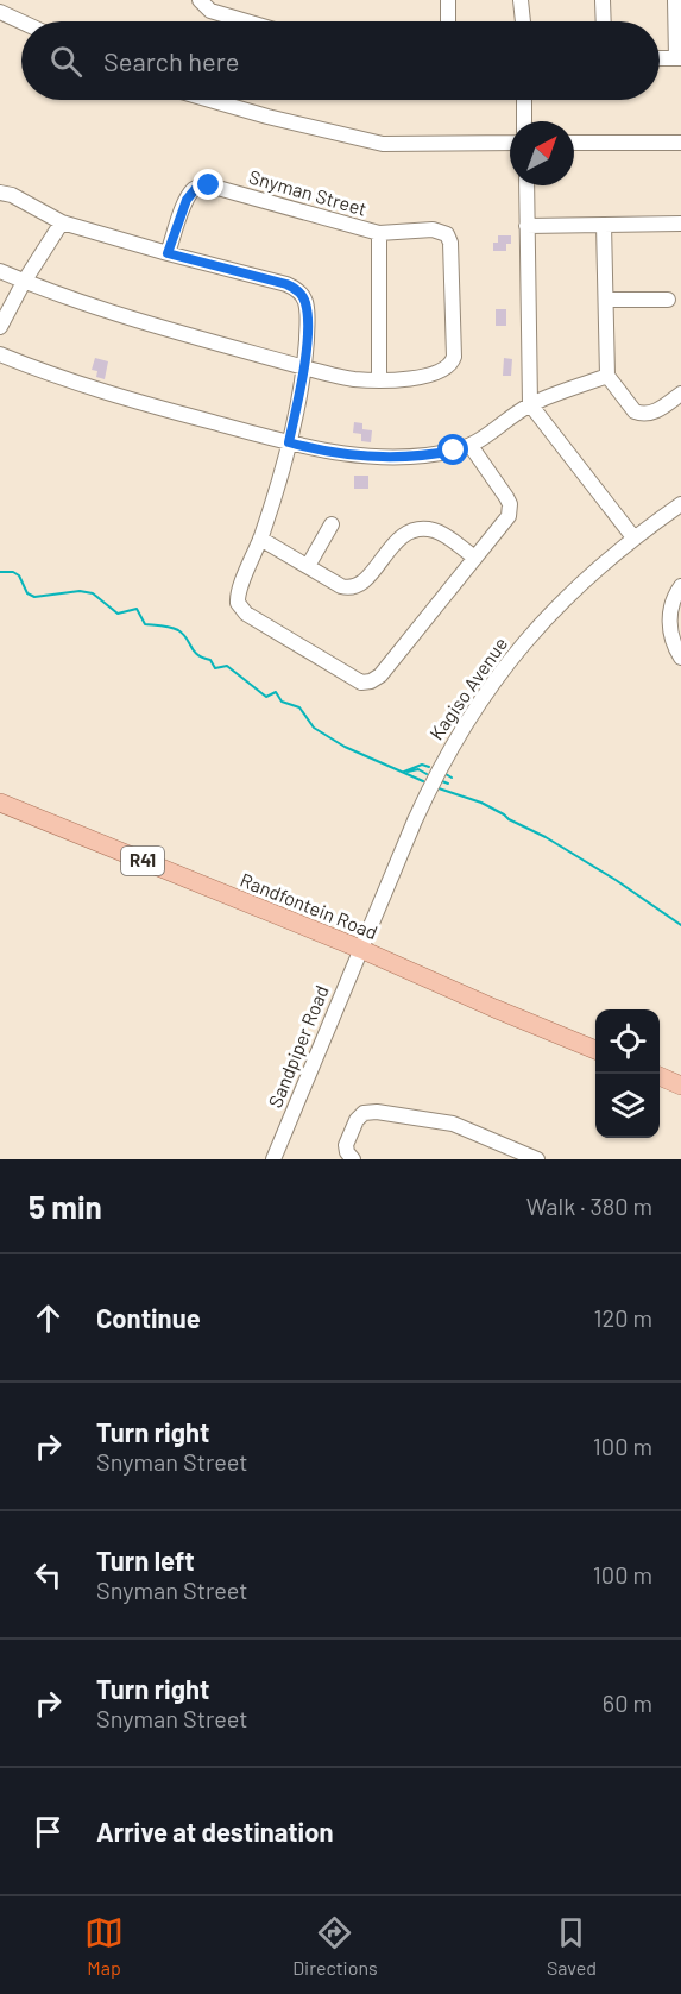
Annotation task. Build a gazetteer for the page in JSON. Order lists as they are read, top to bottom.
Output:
{
  "streets": {
    "main road": ["R41", "Randfontein Road"],
    "street": ["Snyman Street", "Kagiso Avenue", "Sandpiper Road"]
  },
  "crossings": [
    ["Kagiso Avenue", "Randfontein Road"],
    ["Kagiso Avenue", "Sandpiper Road"],
    ["Randfontein Road", "Sandpiper Road"]
  ],
  "north": "top right",
  "page": {
    "search": "Search here",
    "heading": ["5 min", "Walk · 380 m"],
    "list": [
      ["Continue", "120 m"],
      ["Turn right", "Snyman Street", "100 m"],
      ["Turn left", "Snyman Street", "100 m"],
      ["Turn right", "Snyman Street", "60 m"],
      "Arrive at destination"
    ],
    "nav": ["Map", "Directions", "Saved"]
  }
}
